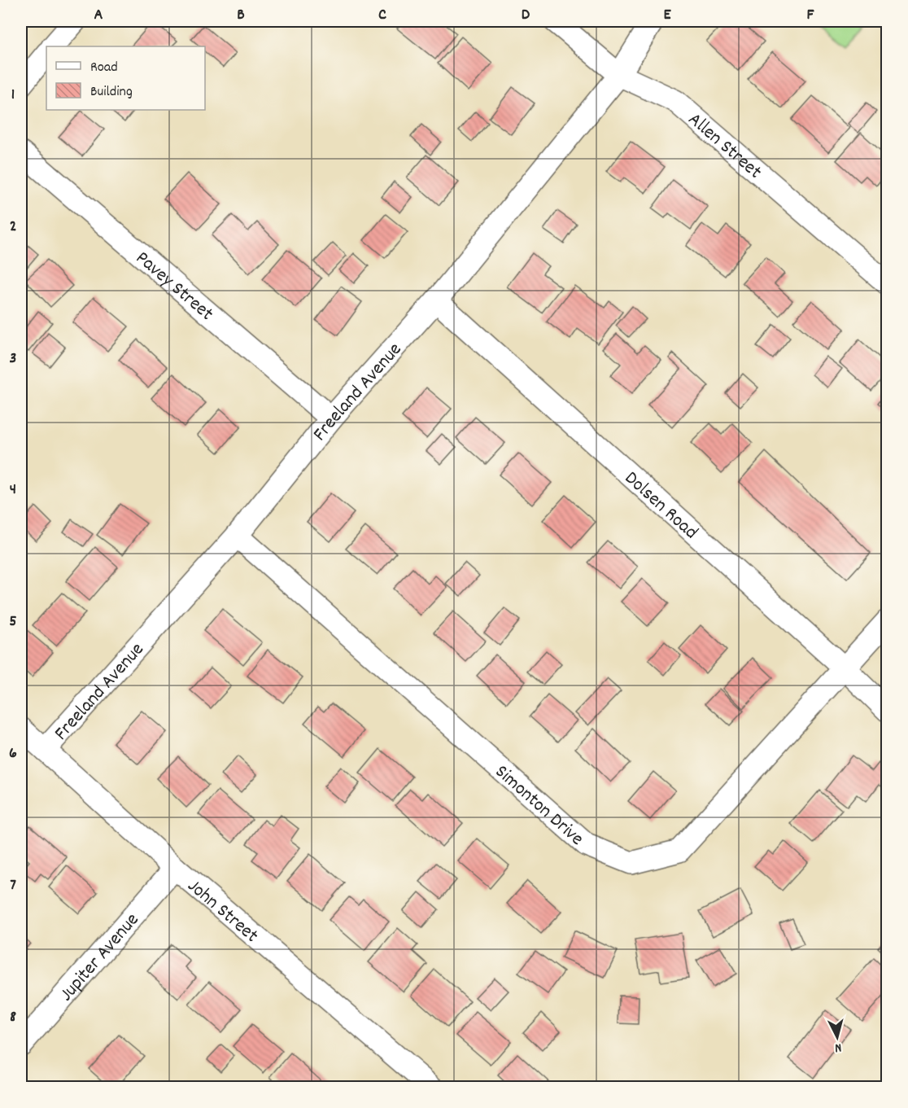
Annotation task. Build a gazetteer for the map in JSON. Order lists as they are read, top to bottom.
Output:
{
  "streets": {
    "street": [
      "Allen Street",
      "Pavey Street",
      "Freeland Avenue",
      "Dolsen Road",
      "Simonton Drive",
      "John Street",
      "Jupiter Avenue"
    ]
  },
  "crossings": [
    ["Allen Street", "Freeland Avenue"],
    ["Pavey Street", "Freeland Avenue"],
    ["Freeland Avenue", "Dolsen Road"],
    ["Freeland Avenue", "Simonton Drive"],
    ["Freeland Avenue", "John Street"],
    ["Dolsen Road", "Simonton Drive"],
    ["John Street", "Jupiter Avenue"]
  ],
  "legend": ["Road", "Building"],
  "north": "bottom",
  "grid": {
    "columns": [
      "A",
      "B",
      "C",
      "D",
      "E",
      "F"
    ],
    "rows": [
      "1",
      "2",
      "3",
      "4",
      "5",
      "6",
      "7",
      "8"
    ]
  }
}
